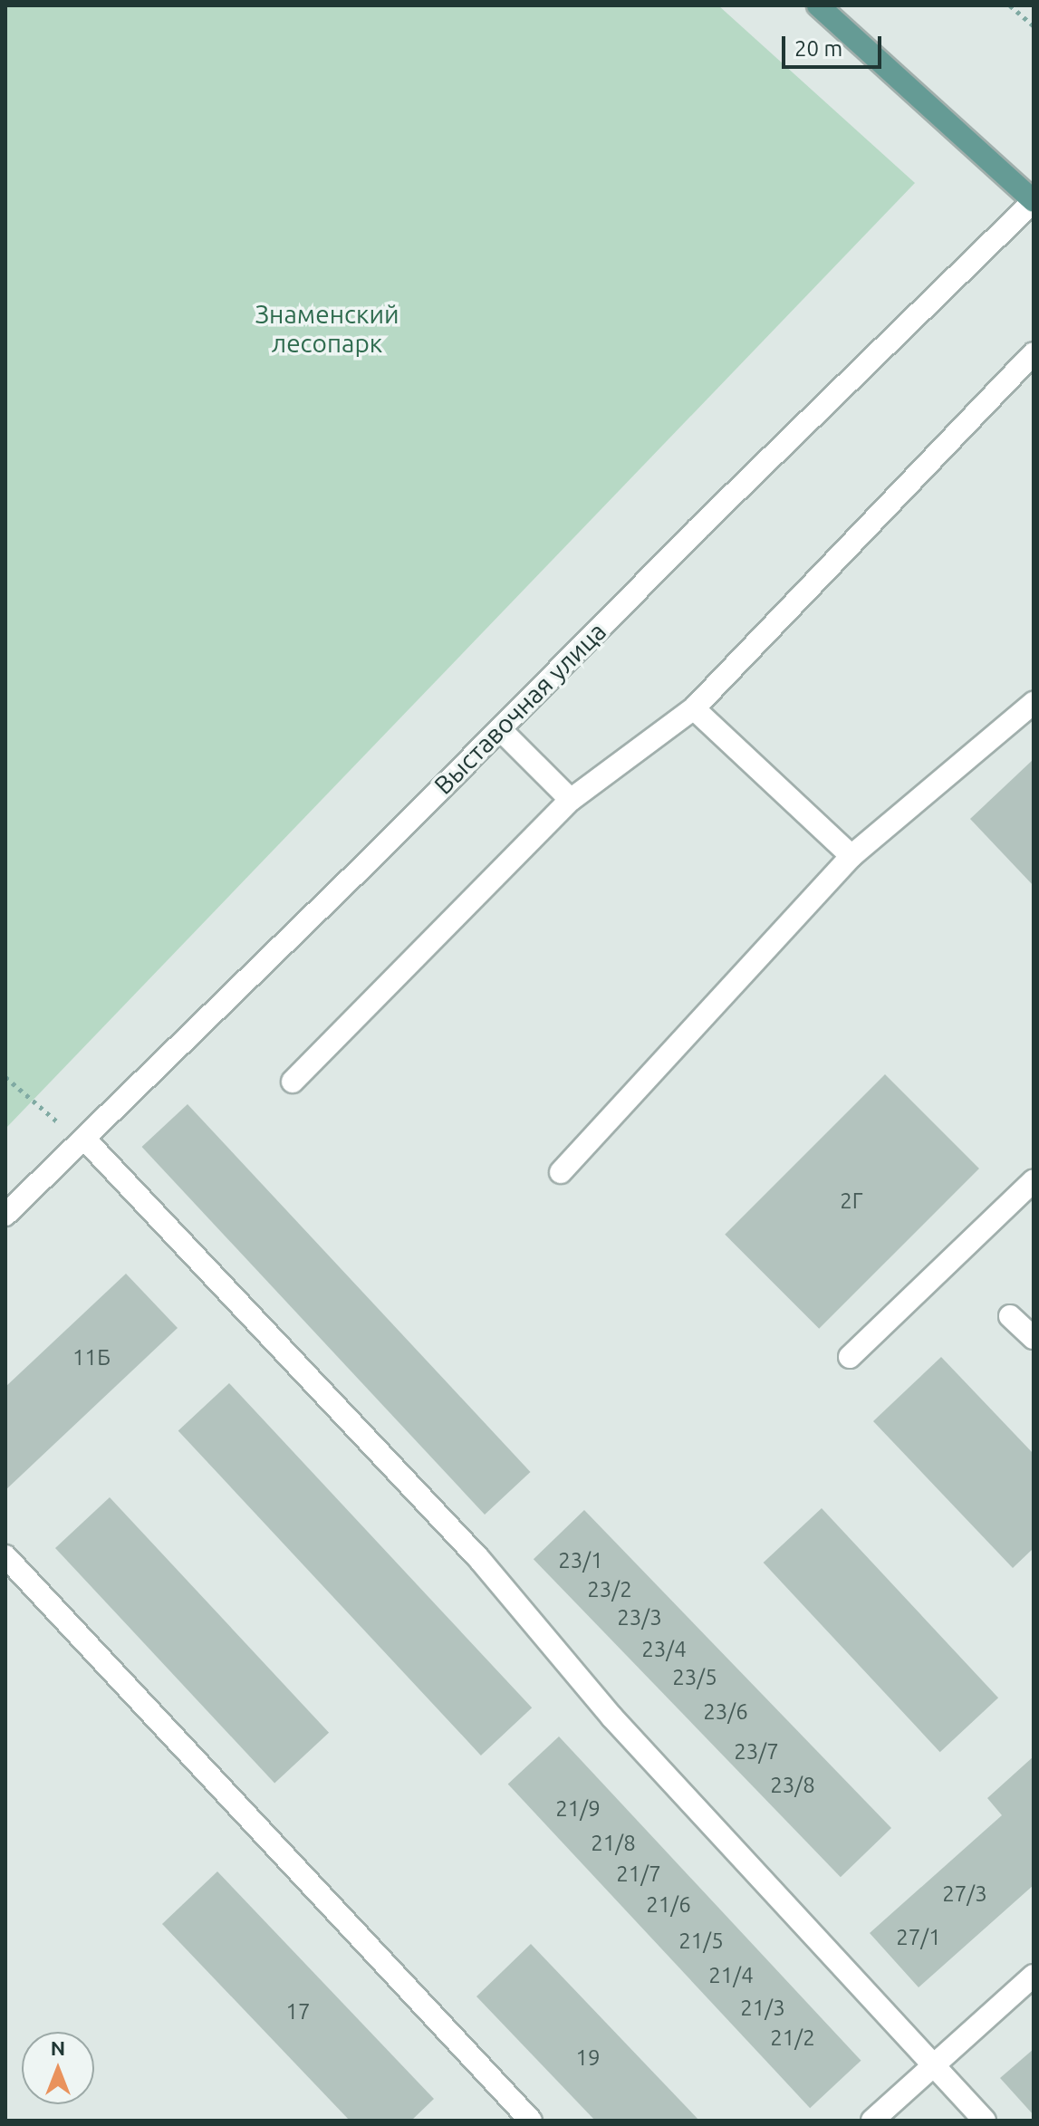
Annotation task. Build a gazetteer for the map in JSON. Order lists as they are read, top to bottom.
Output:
{
  "streets": {
    "street": ["Выставочная улица"]
  },
  "parks": ["Знаменский лесопарк"],
  "house_numbers": [
    "2Г",
    "11Б",
    "23/1",
    "23/2",
    "23/3",
    "23/4",
    "23/5",
    "23/6",
    "23/7",
    "23/8",
    "21/9",
    "21/8",
    "21/7",
    "27/3",
    "21/6",
    "27/1",
    "21/5",
    "21/4",
    "21/3",
    "17",
    "21/2",
    "19"
  ],
  "scale_bar": "20 m",
  "north": "top"
}
